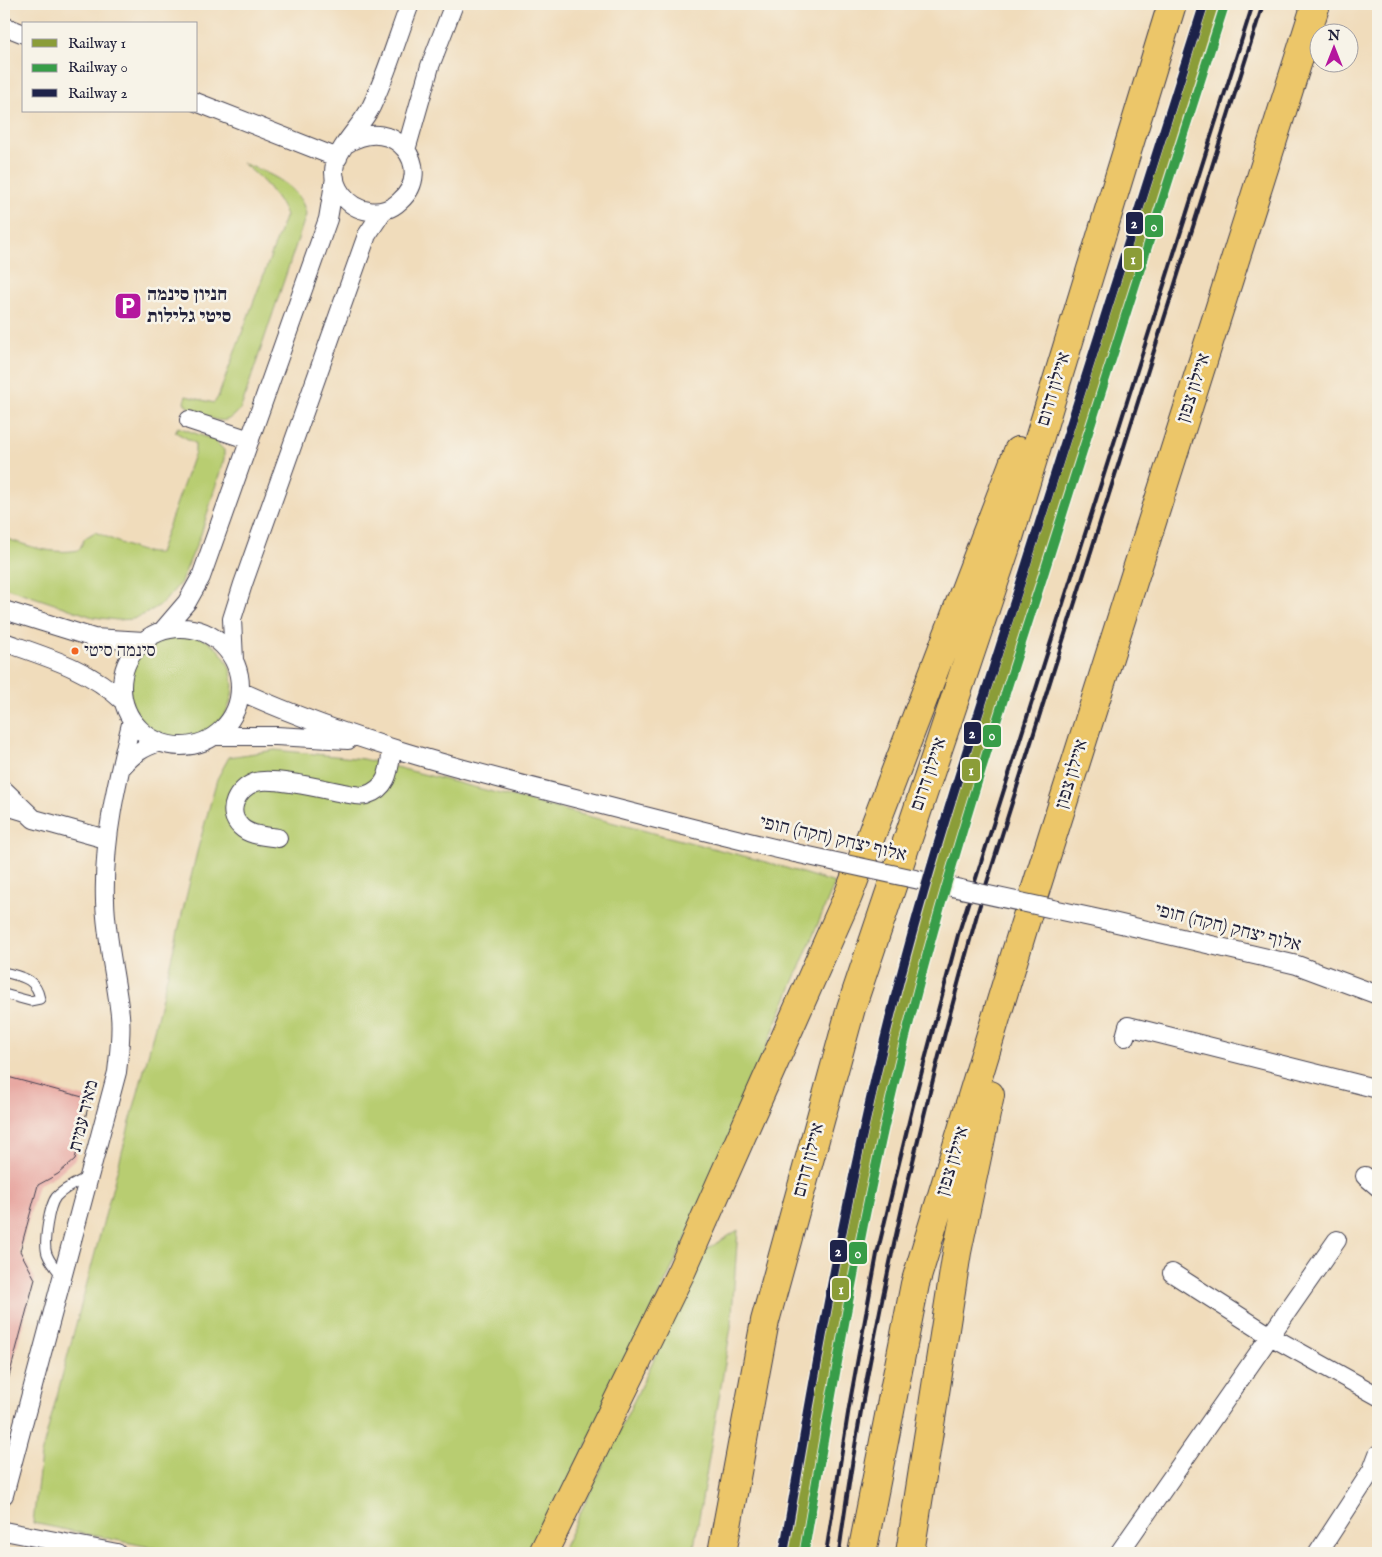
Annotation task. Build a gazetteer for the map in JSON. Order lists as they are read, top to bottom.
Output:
{
  "streets": {
    "highway": ["איילון צפון", "איילון דרום"],
    "street": ["אלוף יצחק (חקה) חופי", "מאיר עמית"]
  },
  "crossings": [
    ["אלוף יצחק (חקה) חופי", "מאיר עמית"]
  ],
  "places": {
    "parking": ["חניון סינמה סיטי גלילות"],
    "other": ["סינמה סיטי"]
  },
  "lines": ["rail line 1", "rail line 2", "rail line 0"],
  "legend": ["Railway 1", "Railway 0", "Railway 2"],
  "north": "top"
}
